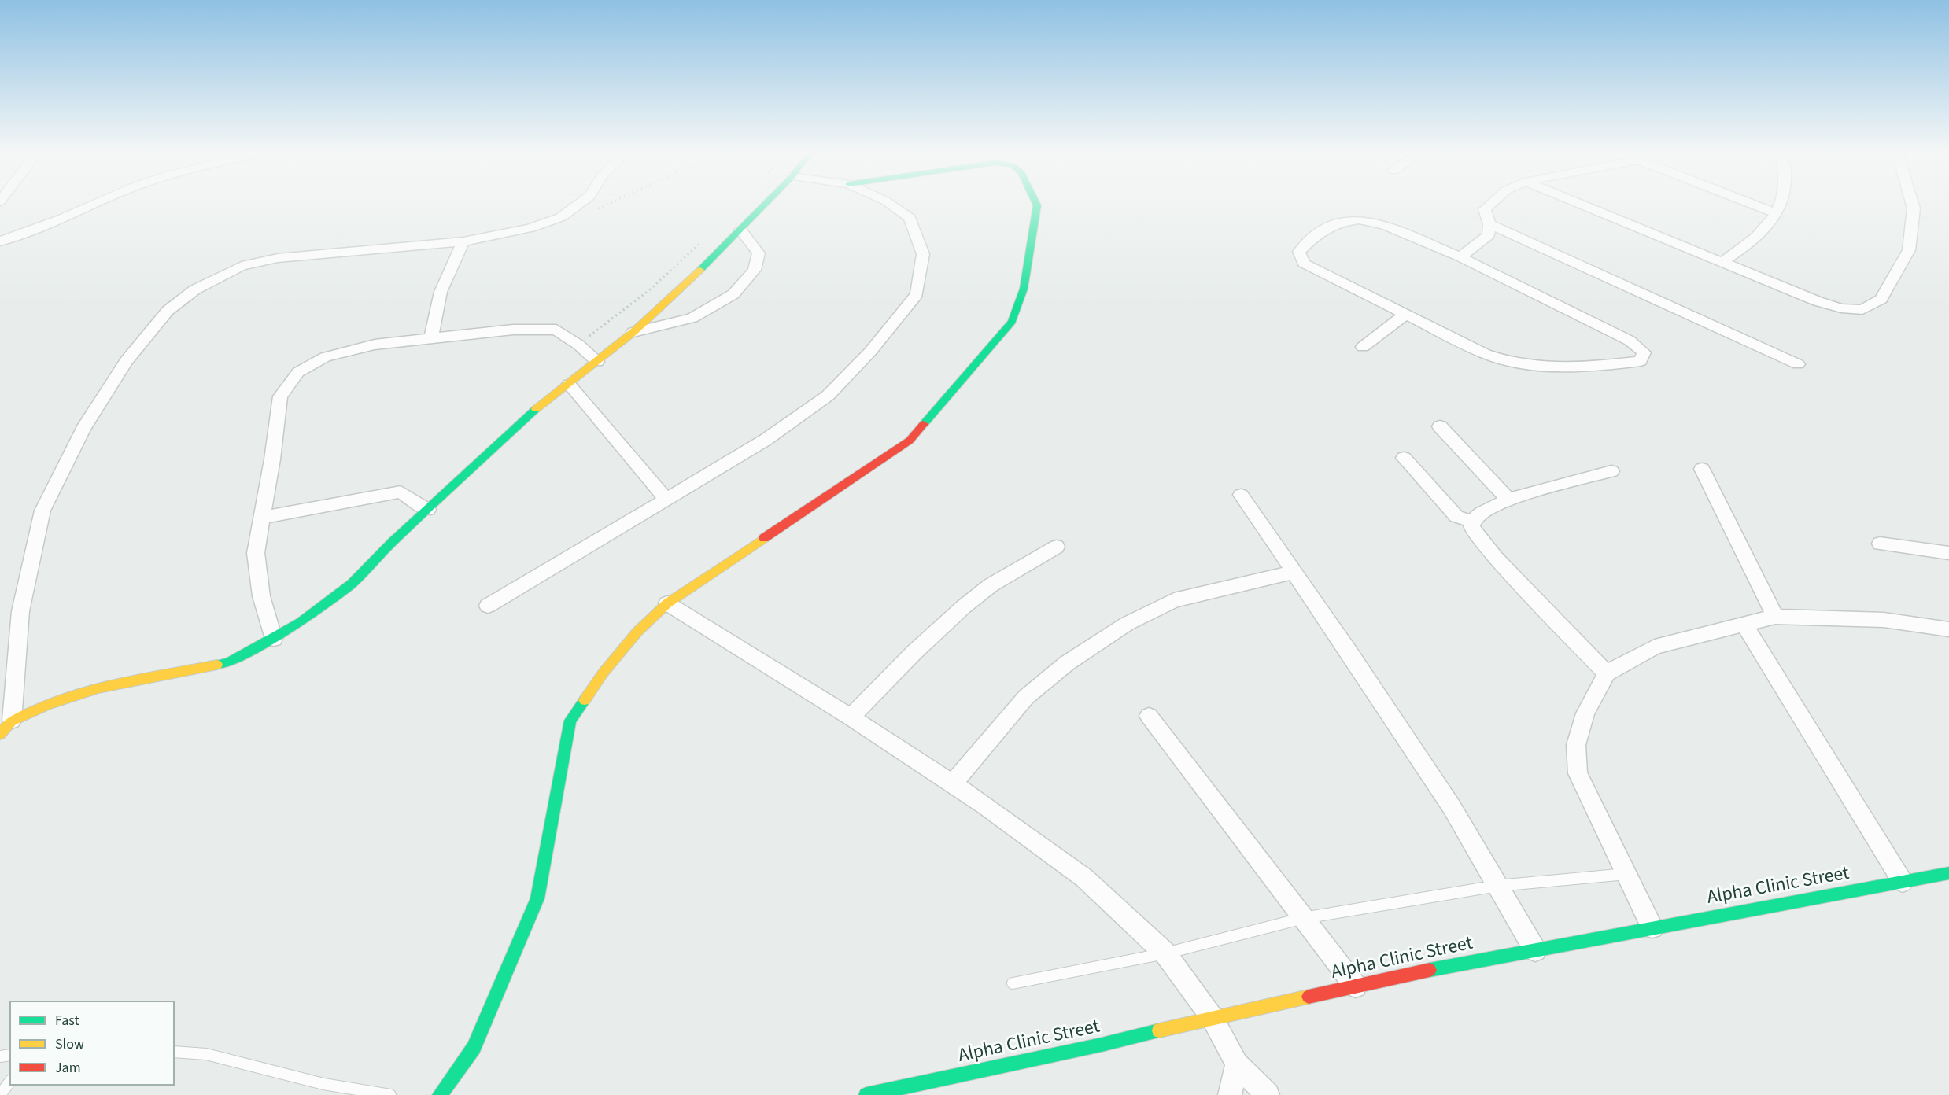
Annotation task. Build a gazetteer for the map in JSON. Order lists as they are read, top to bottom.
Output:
{
  "streets": {
    "street": ["Alpha Clinic Street"]
  },
  "legend": ["Fast", "Slow", "Jam"]
}
